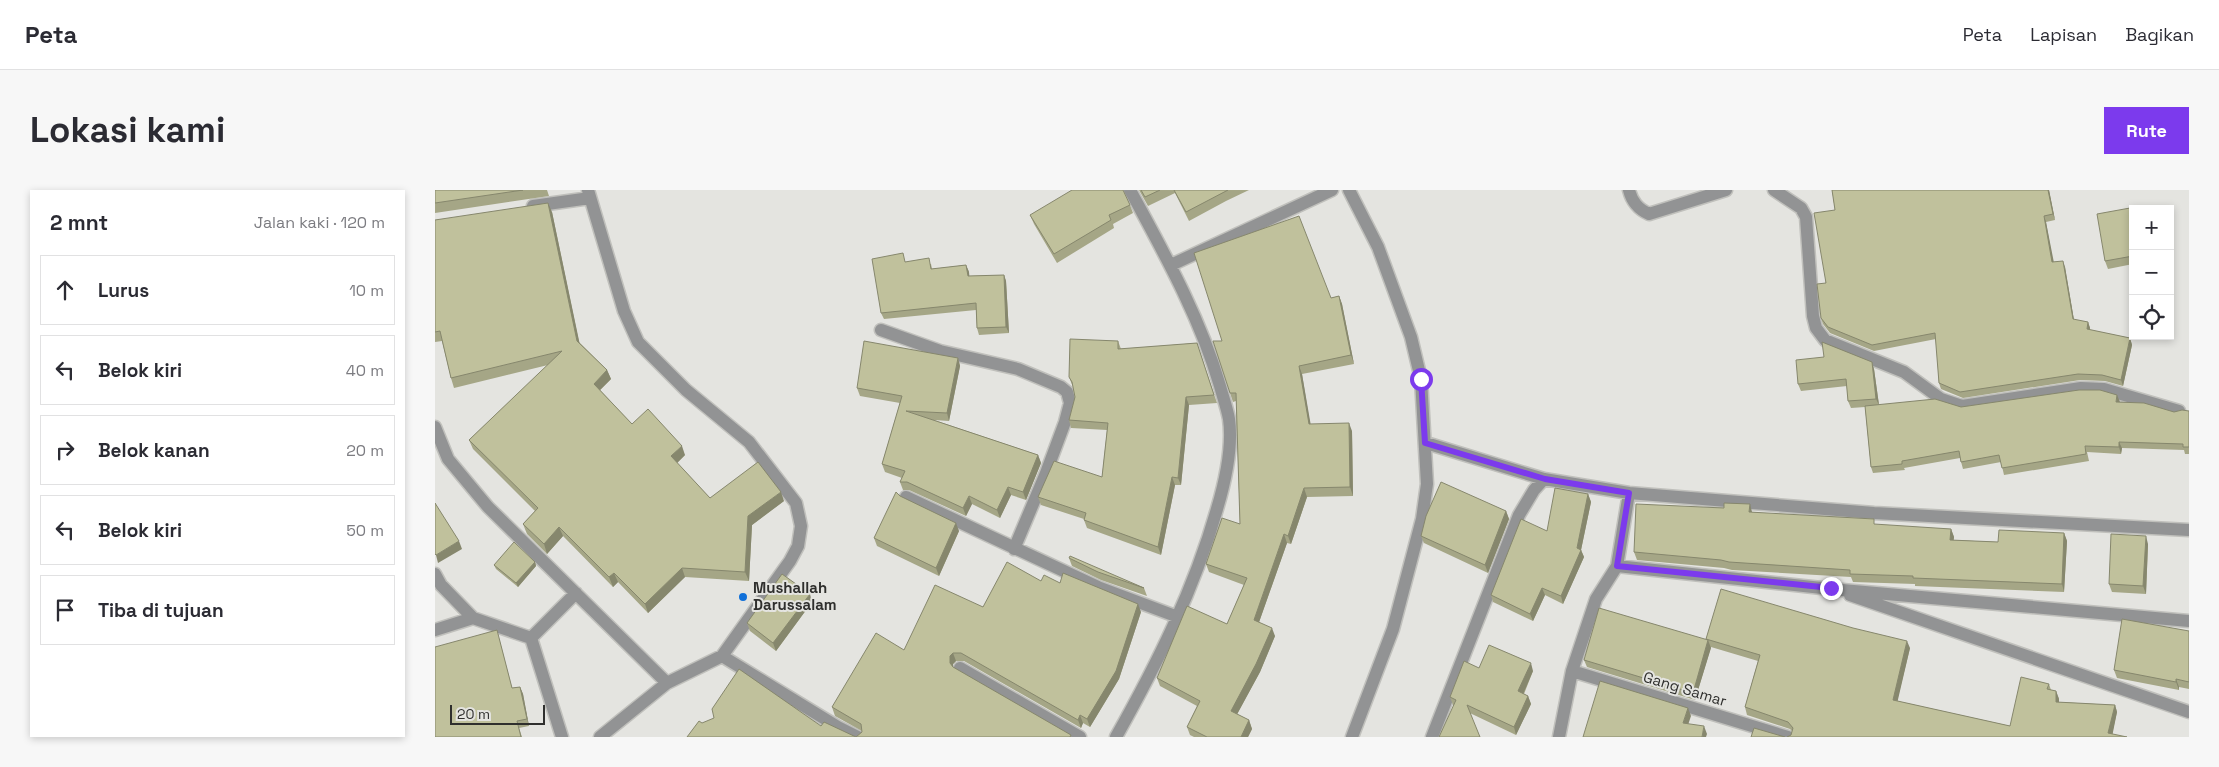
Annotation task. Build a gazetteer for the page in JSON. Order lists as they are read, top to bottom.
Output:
{
  "streets": {
    "street": ["Gang Samar"]
  },
  "places": ["Mushallah Darussalam"],
  "scale_bar": "20 m",
  "page": {
    "header": "Peta",
    "nav": ["Peta", "Lapisan", "Bagikan"],
    "buttons": "Rute",
    "title": "Lokasi kami",
    "heading": ["2 mnt", "Jalan kaki · 120 m"],
    "map_buttons": ["+", "−"],
    "list": [
      ["Lurus", "10 m"],
      ["Belok kiri", "40 m"],
      ["Belok kanan", "20 m"],
      ["Belok kiri", "50 m"],
      "Tiba di tujuan"
    ],
    "scale": "20 m"
  }
}
